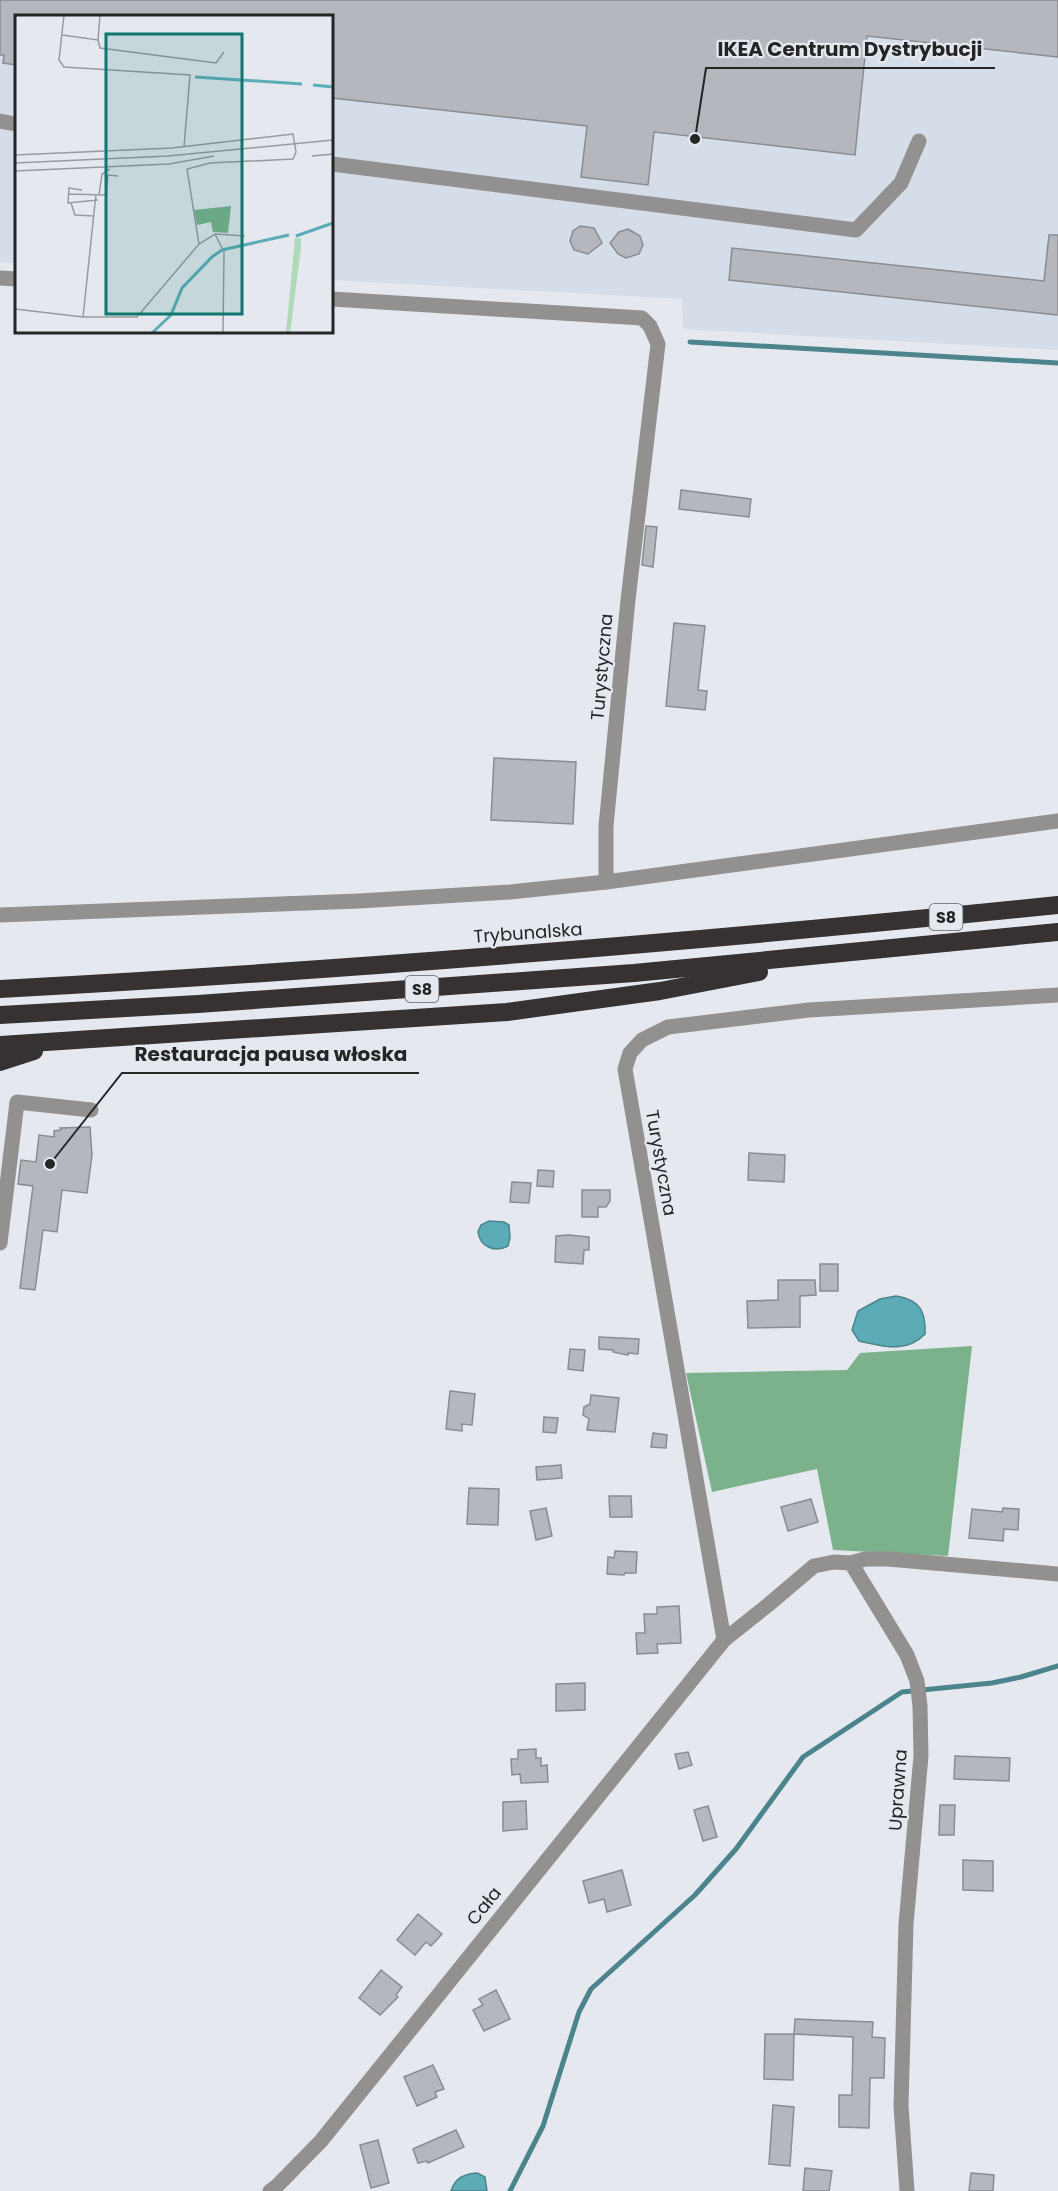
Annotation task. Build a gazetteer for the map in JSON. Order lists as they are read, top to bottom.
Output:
{
  "streets": {
    "highway": ["S8", "Trybunalska"],
    "street": ["Turystyczna", "Uprawna", "Cała"]
  },
  "crossings": [
    ["Turystyczna", "Cała"]
  ],
  "places": ["IKEA Centrum Dystrybucji", "Restauracja pausa włoska"]
}
